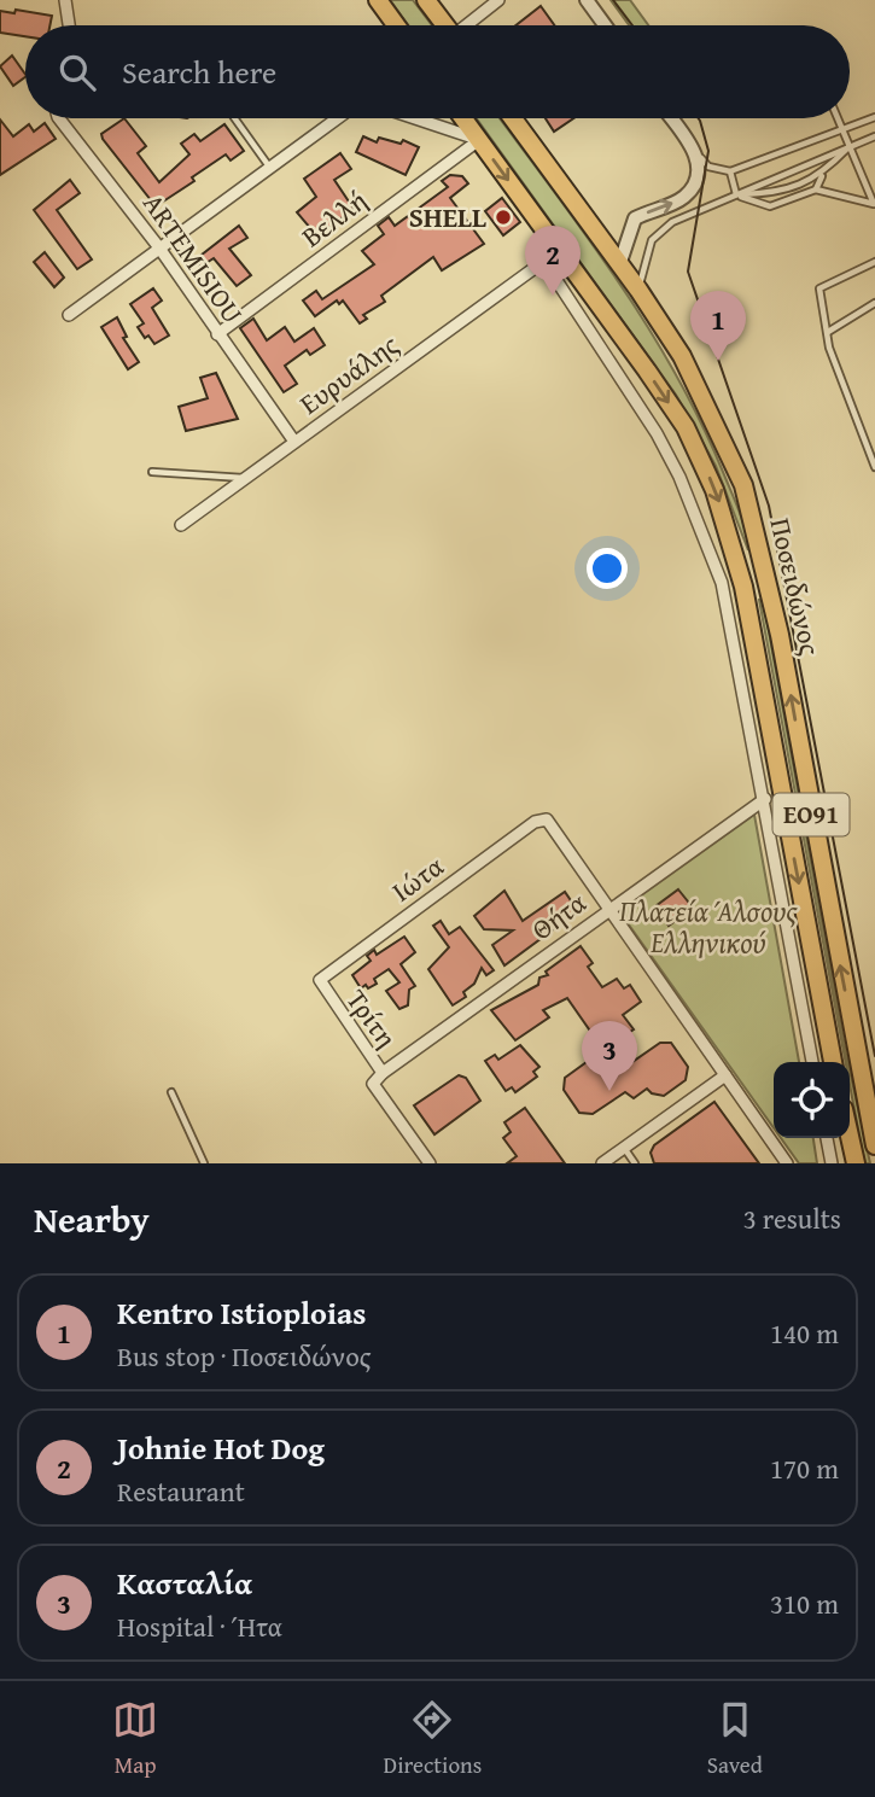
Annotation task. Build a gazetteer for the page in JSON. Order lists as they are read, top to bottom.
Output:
{
  "streets": {
    "highway": ["Ποσειδώνος", "ΕΟ91"],
    "street": [
      "Βελλή",
      "ARTEMISIOU",
      "Ευρυάλης",
      "Ιώτα",
      "Θήτα",
      "Τρίτη"
    ]
  },
  "crossings": [
    ["Βελλή", "ARTEMISIOU"],
    ["Βελλή", "Ποσειδώνος"],
    ["ARTEMISIOU", "Ευρυάλης"],
    ["Ευρυάλης", "Ποσειδώνος"],
    ["Ιώτα", "Θήτα"],
    ["Ιώτα", "Τρίτη"],
    ["Θήτα", "Τρίτη"]
  ],
  "parks": ["Πλατεία Άλσους Ελληνικού"],
  "places": ["SHELL"],
  "page": {
    "search": "Search here",
    "pins": ["2", "1", "3"],
    "heading": ["Nearby", "3 results"],
    "list": [
      {
        "mark": "1",
        "name": "Kentro Istioploias",
        "note": "Bus stop · Ποσειδώνος",
        "value": "140 m"
      },
      {
        "mark": "2",
        "name": "Johnie Hot Dog",
        "note": "Restaurant",
        "value": "170 m"
      },
      {
        "mark": "3",
        "name": "Κασταλία",
        "note": "Hospital · Ήτα",
        "value": "310 m"
      }
    ],
    "nav": ["Map", "Directions", "Saved"]
  }
}
